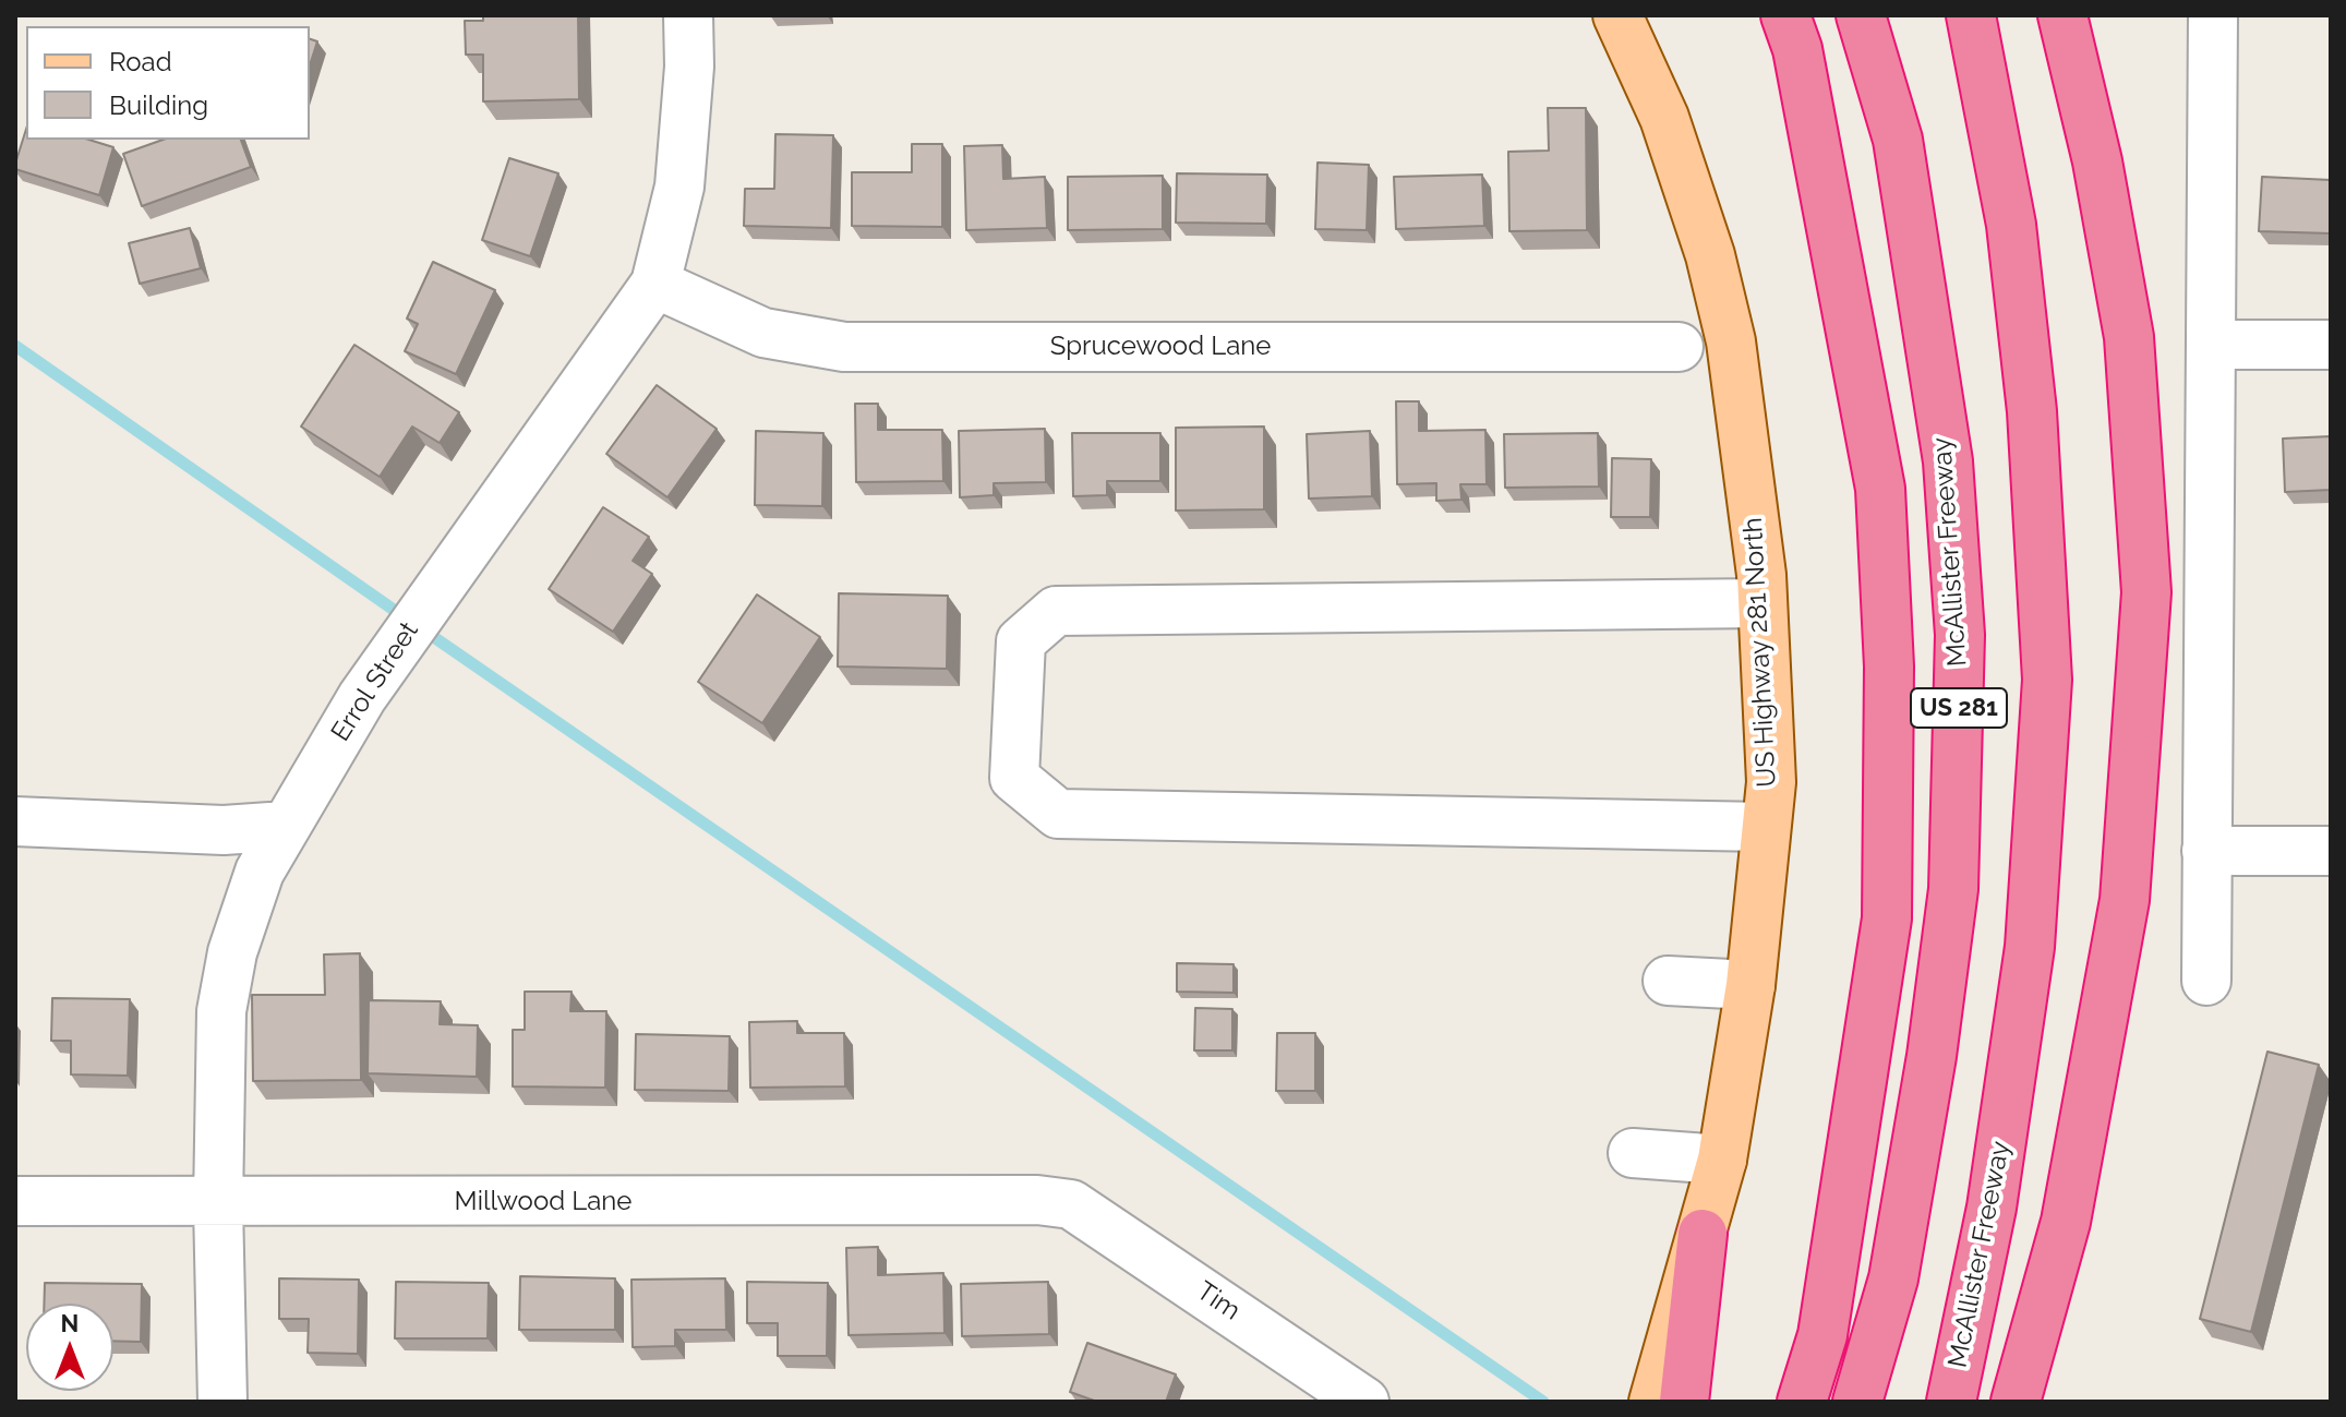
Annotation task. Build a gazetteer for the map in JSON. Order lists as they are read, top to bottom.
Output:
{
  "streets": {
    "highway": ["McAllister Freeway", "US 281"],
    "main road": ["US Highway 281 North"],
    "street": [
      "Sprucewood Lane",
      "Errol Street",
      "Millwood Lane",
      "Tim"
    ]
  },
  "crossings": [
    ["Sprucewood Lane", "Errol Street"],
    ["Errol Street", "Millwood Lane"],
    ["Millwood Lane", "Tim"]
  ],
  "legend": ["Road", "Building"],
  "north": "top"
}
